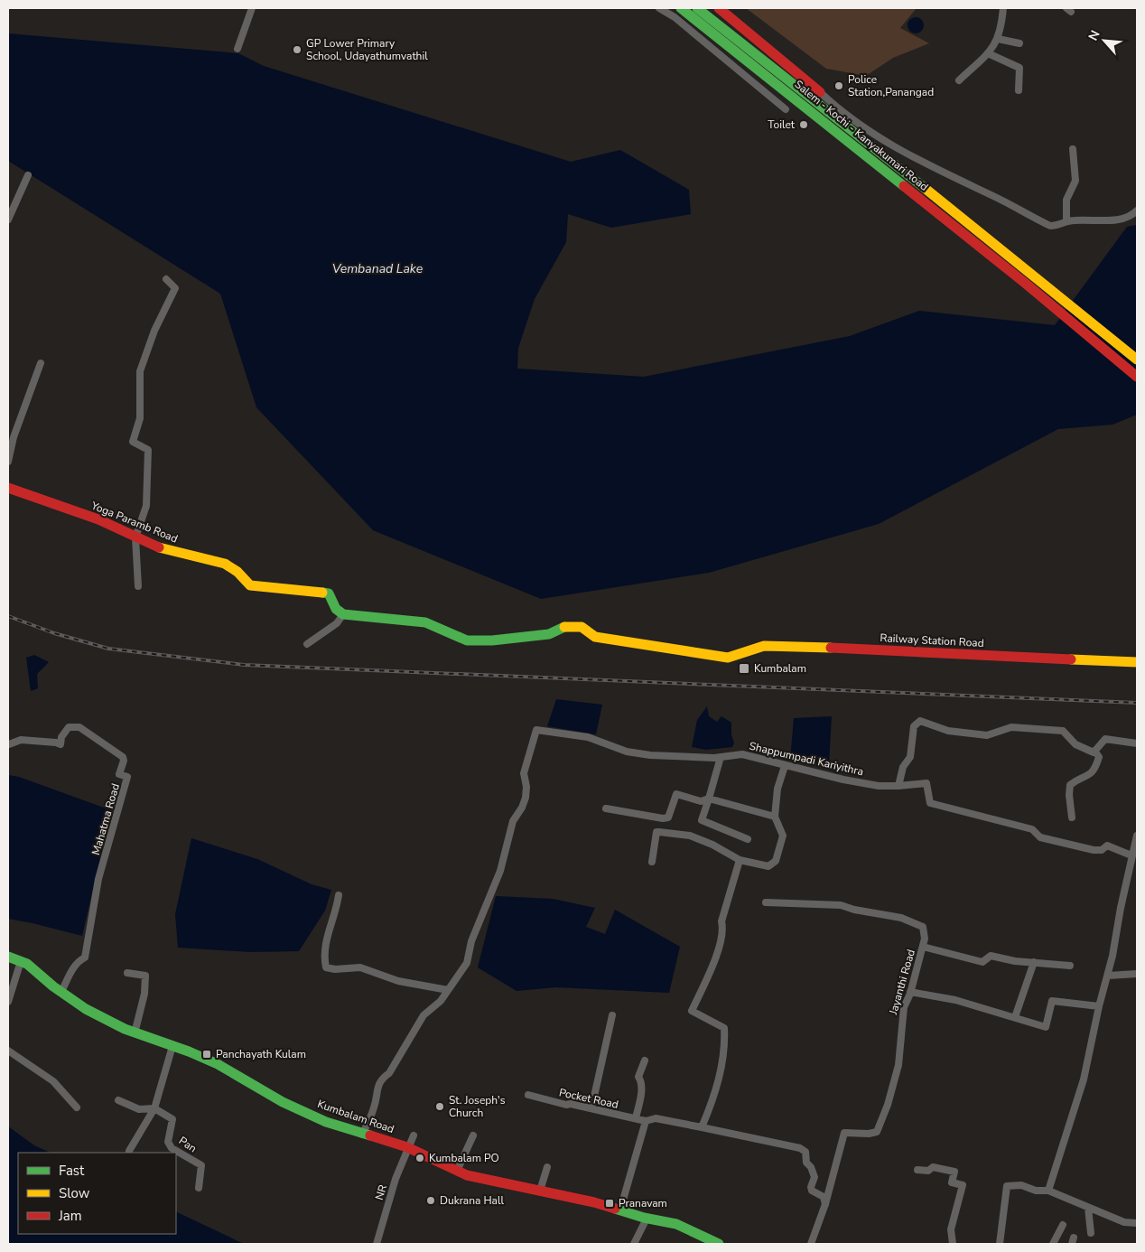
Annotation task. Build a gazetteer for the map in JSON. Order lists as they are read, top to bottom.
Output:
{
  "streets": {
    "main road": [
      "Salem - Kochi - Kanyakumari Road",
      "Yoga Paramb Road",
      "Railway Station Road",
      "Kumbalam Road"
    ],
    "street": [
      "Shappumpadi Kariyithra",
      "Mahatma Road",
      "Jayanthi Road",
      "Pocket Road",
      "Pan",
      "NR"
    ]
  },
  "crossings": [
    ["Yoga Paramb Road", "Railway Station Road"],
    ["Mahatma Road", "Kumbalam Road"],
    ["Jayanthi Road", "Pocket Road"],
    ["Kumbalam Road", "NR"]
  ],
  "water": ["Vembanad Lake"],
  "places": {
    "other": [
      "GP Lower Primary School, Udayathumvathil",
      "Police Station,Panangad",
      "Toilet",
      "St. Joseph's Church",
      "Kumbalam PO",
      "Dukrana Hall"
    ],
    "transit": ["Kumbalam", "Panchayath Kulam", "Pranavam"]
  },
  "legend": ["Fast", "Slow", "Jam"],
  "north": "top left"
}
